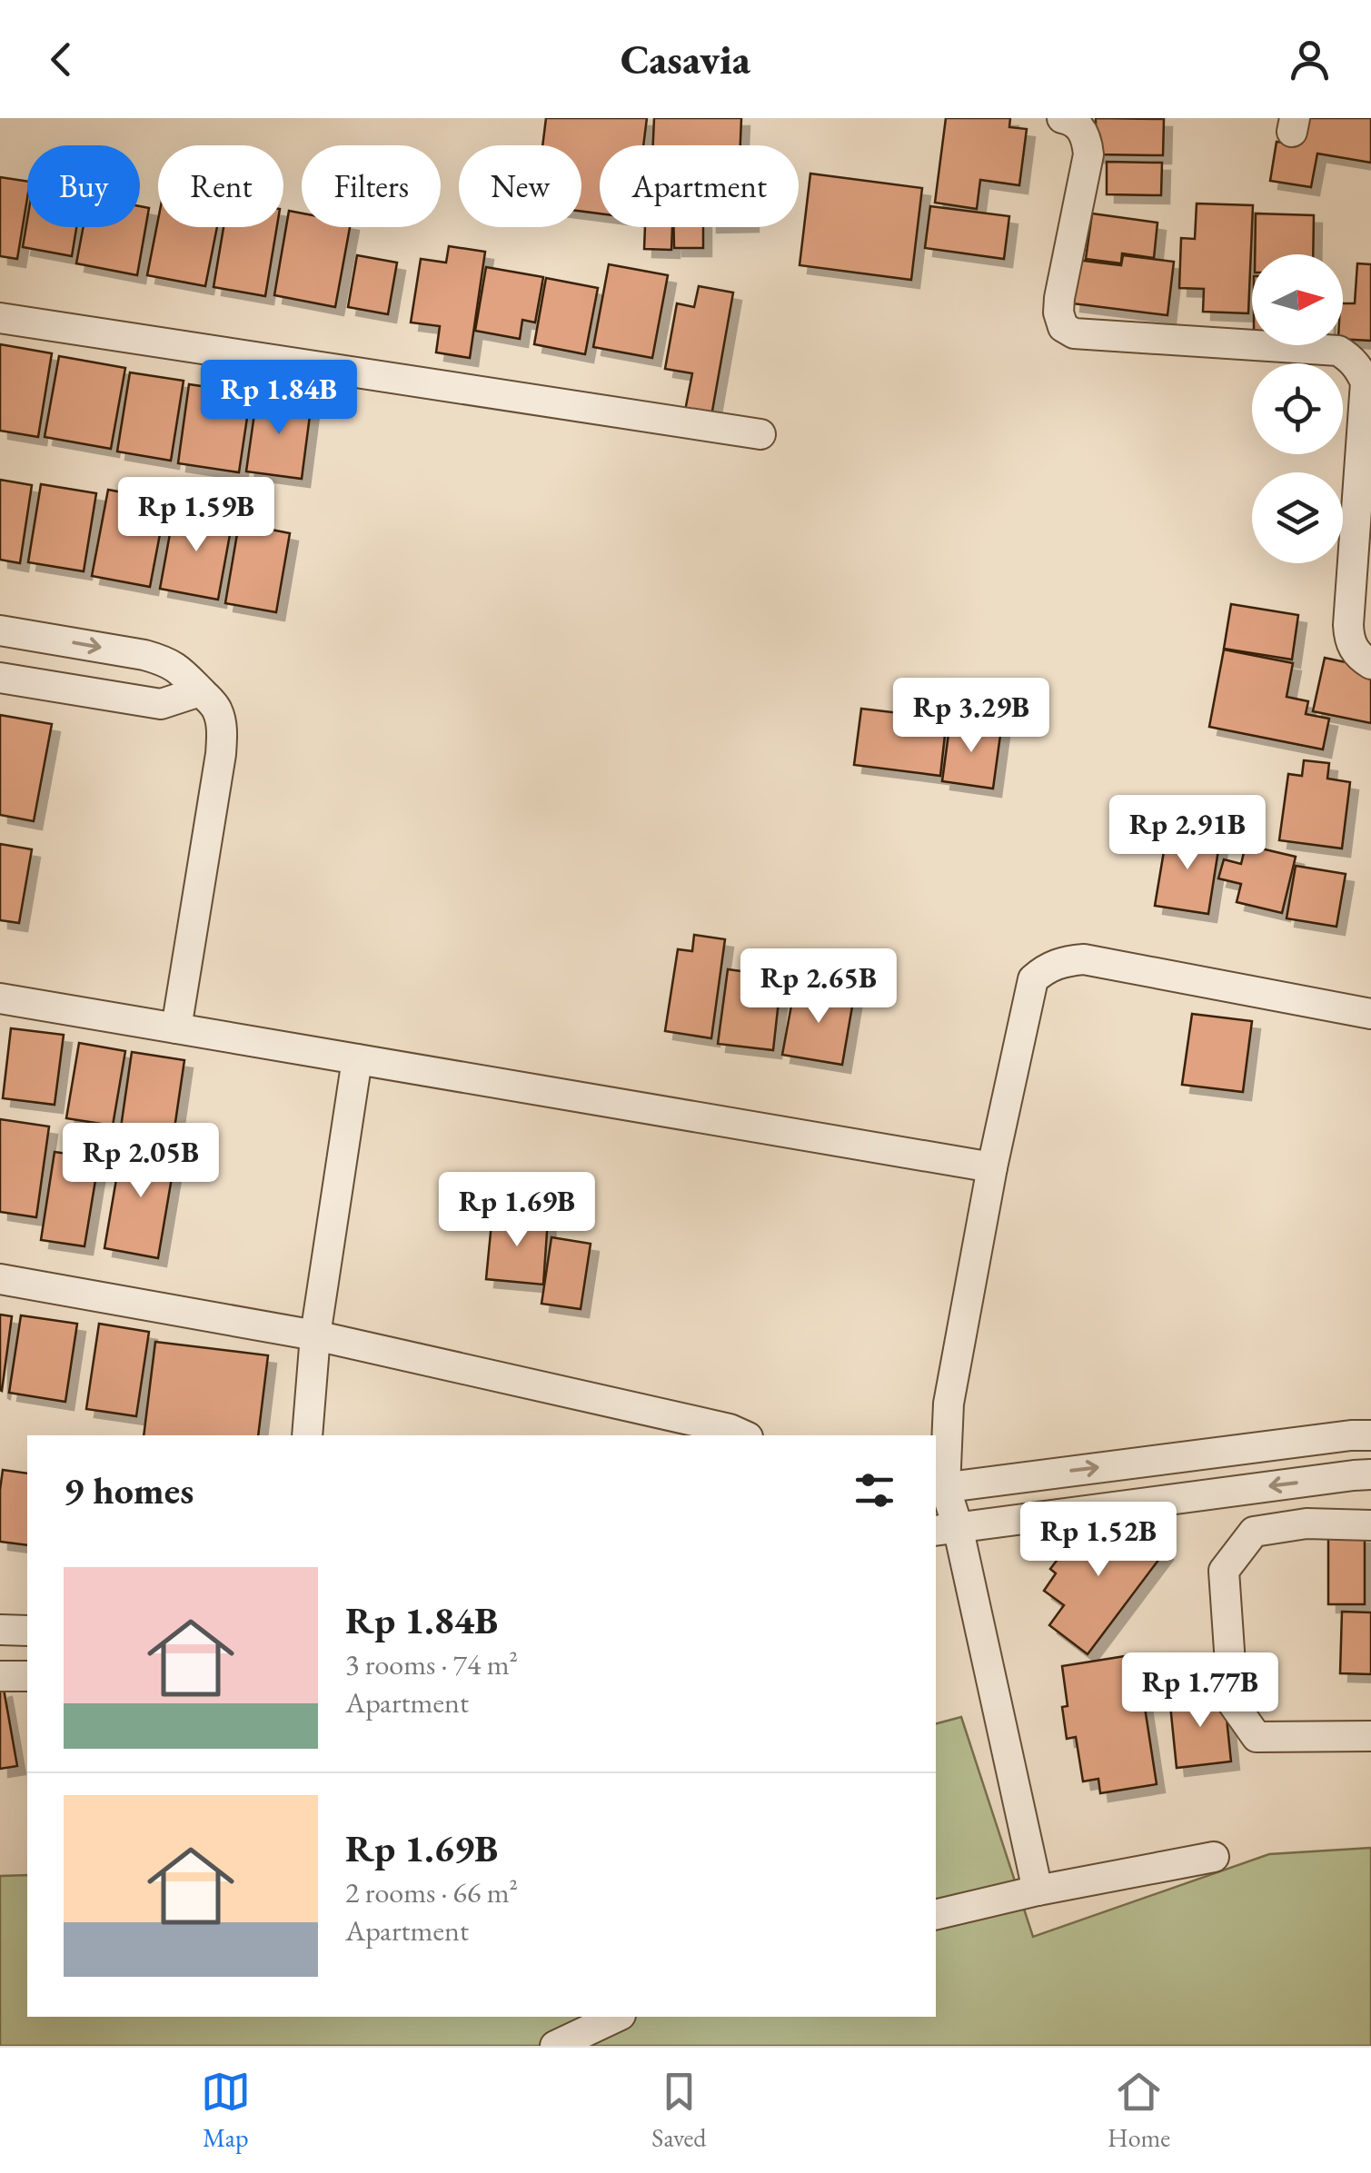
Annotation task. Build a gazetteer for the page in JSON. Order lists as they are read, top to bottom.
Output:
{
  "north": "right",
  "page": {
    "header": "Casavia",
    "chip": [
      "Buy",
      "Rent",
      "Filters",
      "New",
      "Apartment"
    ],
    "price": [
      "Rp 1.84B",
      "Rp 1.59B",
      "Rp 3.29B",
      "Rp 2.91B",
      "Rp 2.65B",
      "Rp 2.05B",
      "Rp 1.69B",
      "Rp 1.52B",
      "Rp 1.77B"
    ],
    "heading": "9 homes",
    "list": [
      {
        "name": "Rp 1.84B",
        "note": "3 rooms · 74 m² · Apartment"
      },
      {
        "name": "Rp 1.69B",
        "note": "2 rooms · 66 m² · Apartment"
      }
    ],
    "tabs": ["Map", "Saved", "Home"]
  }
}
